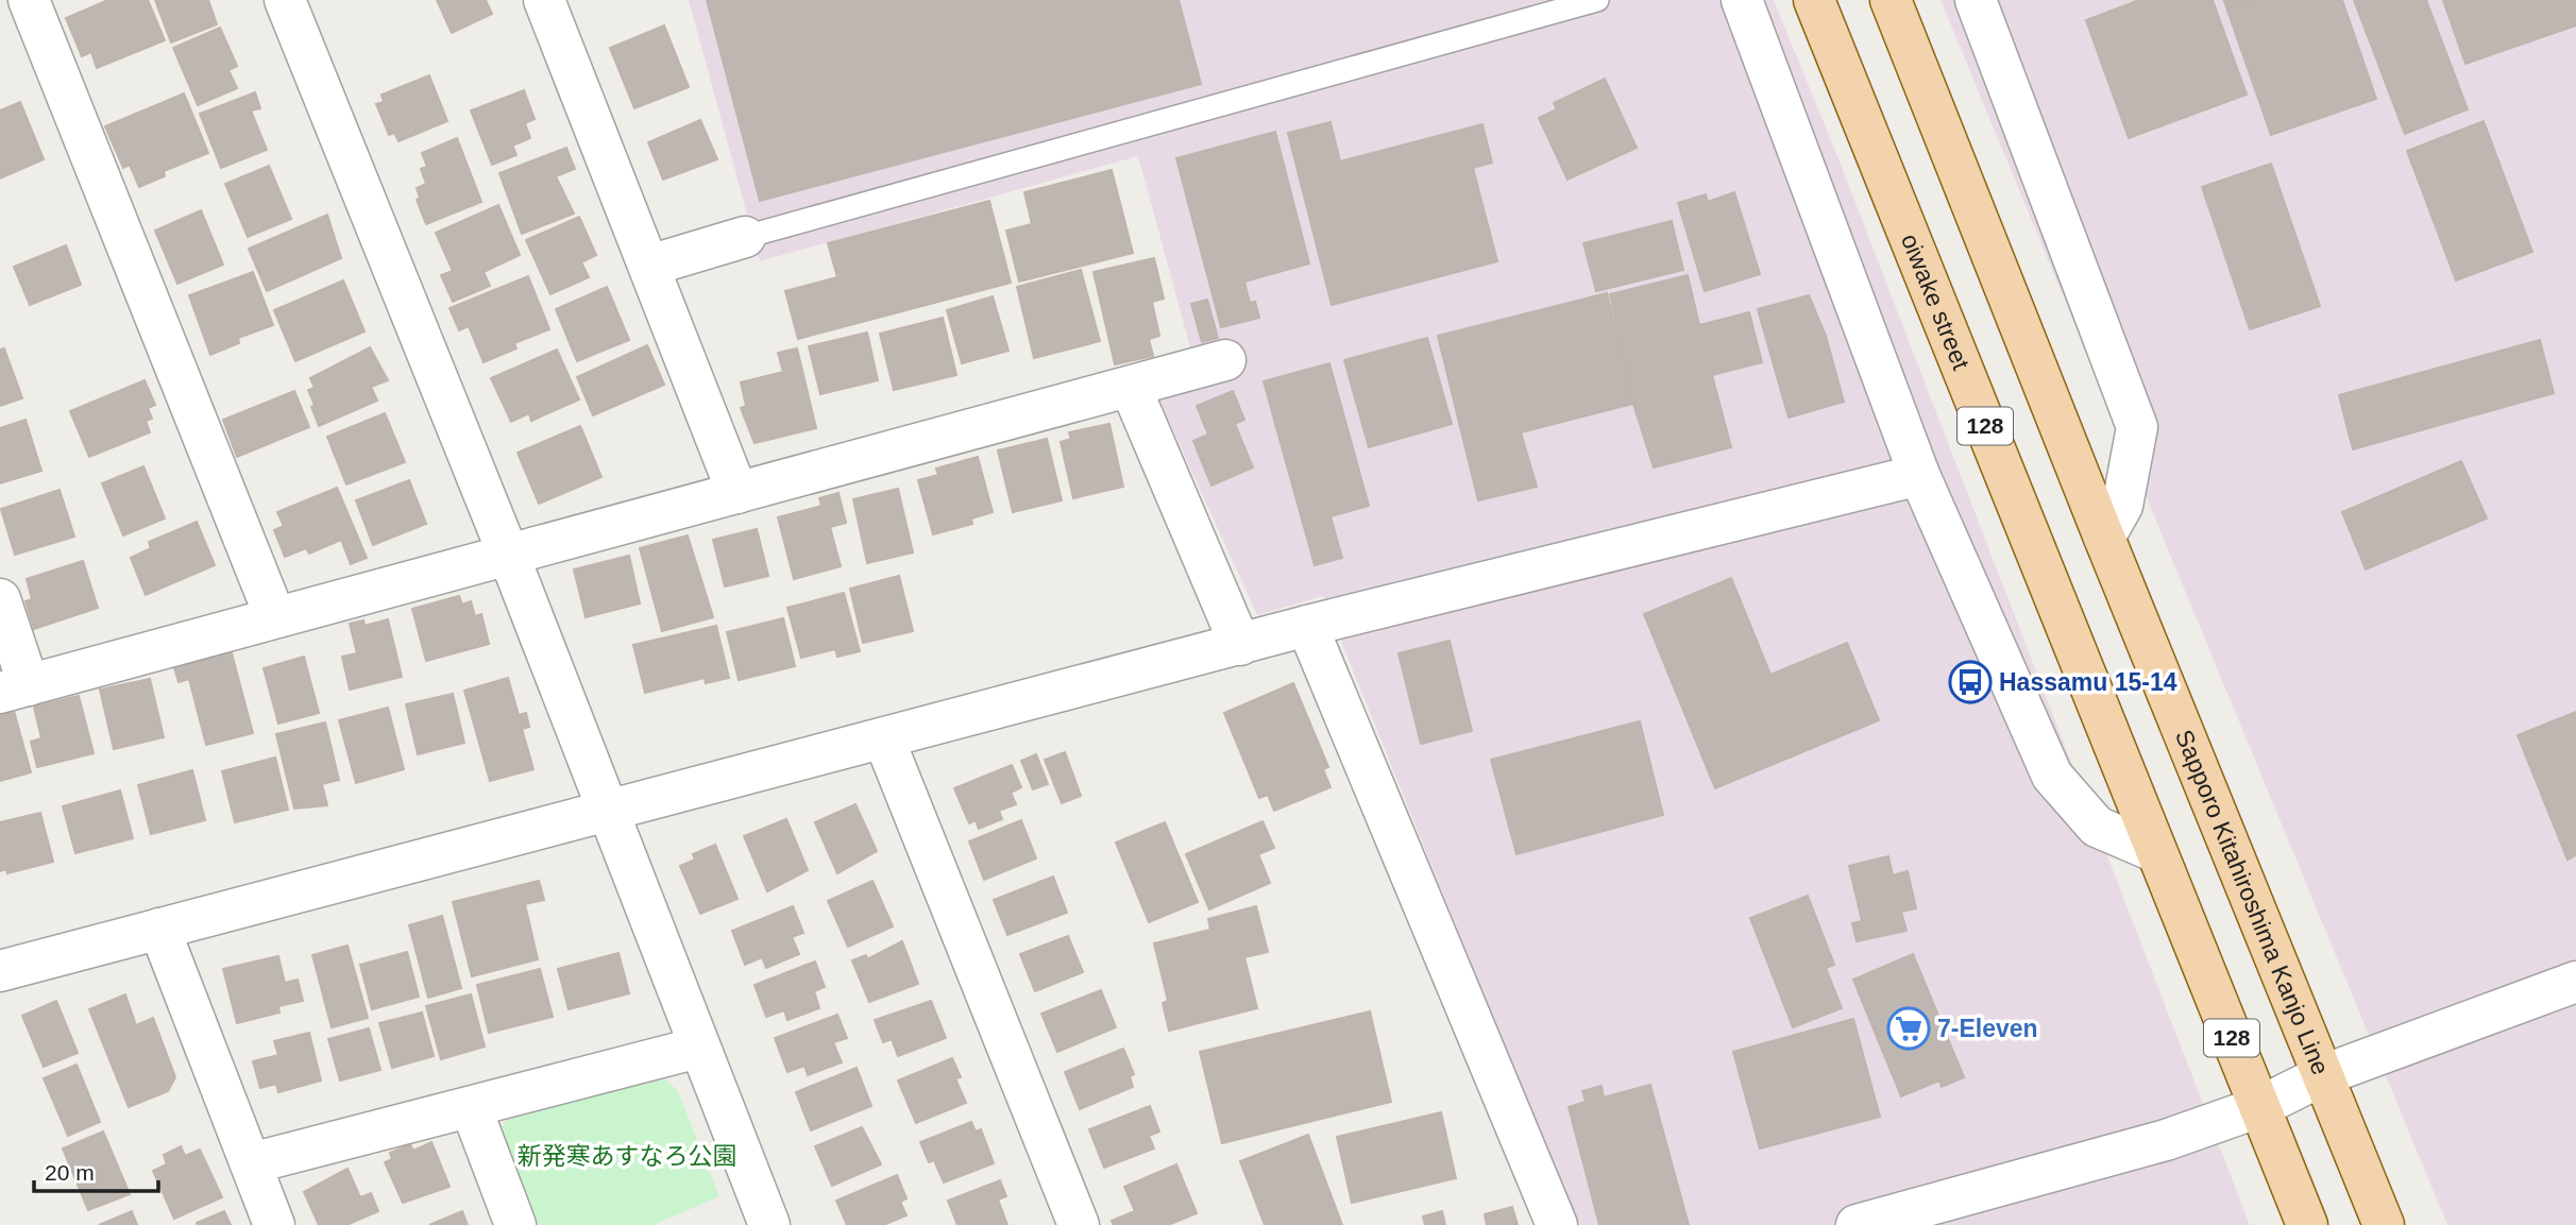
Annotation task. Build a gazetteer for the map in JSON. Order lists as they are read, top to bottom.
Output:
{
  "streets": {
    "main road": ["oiwake street", "128", "Sapporo Kitahiroshima Kanjo Line"]
  },
  "crossings": [
    ["oiwake street", "128"]
  ],
  "parks": ["新発寒あすなろ公園"],
  "places": {
    "bus stop": ["Hassamu 15-14"],
    "supermarket": ["7-Eleven"]
  },
  "scale_bar": "20 m"
}
